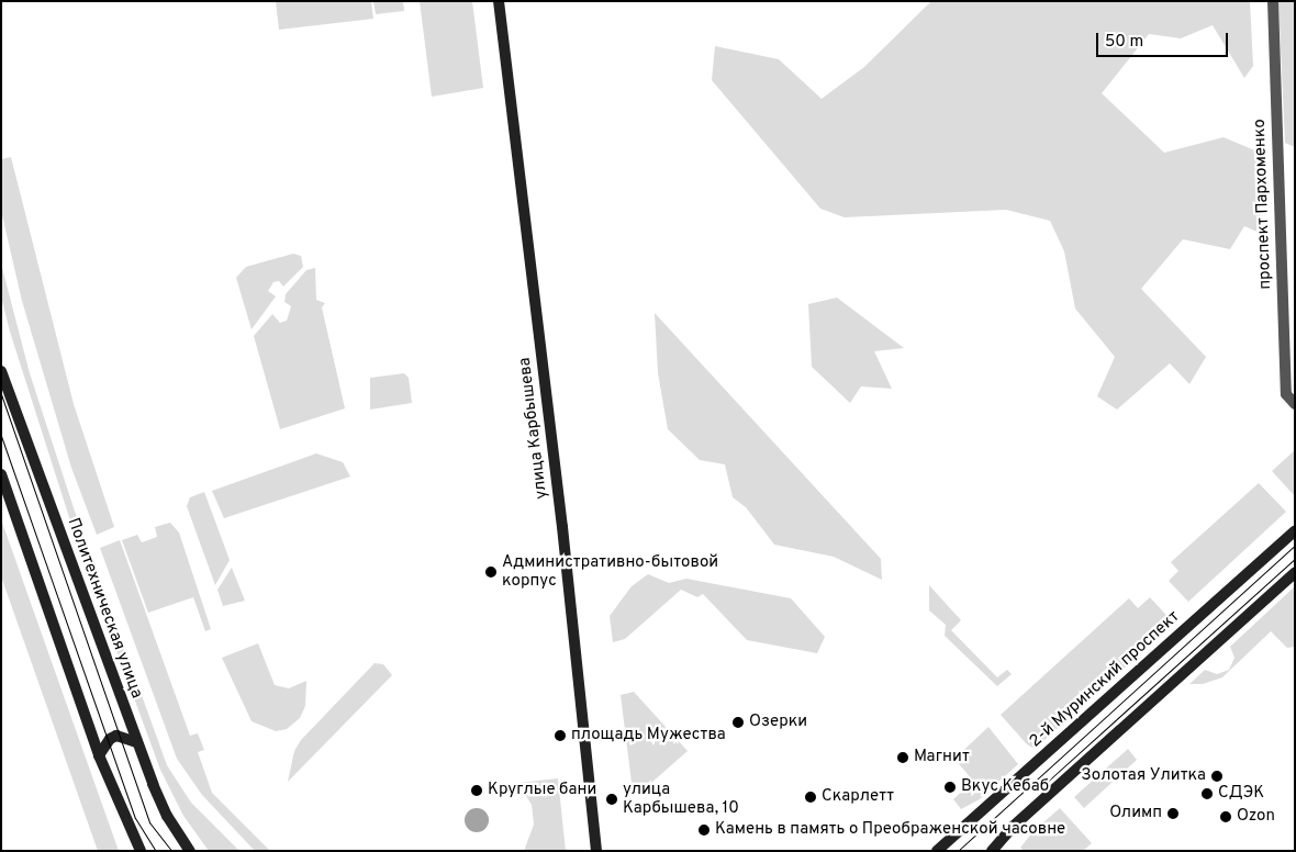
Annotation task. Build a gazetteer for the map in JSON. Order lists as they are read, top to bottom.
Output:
{
  "streets": {
    "main road": ["улица Карбышева", "Политехническая улица", "2-й Муринский проспект"],
    "street": ["проспект Пархоменко"]
  },
  "places": [
    "Административно-бытовой корпус",
    "Озерки",
    "площадь Мужества",
    "Магнит",
    "Золотая Улитка",
    "Вкус Кебаб",
    "Круглые бани",
    "СДЭК",
    "Скарлетт",
    "улица Карбышева, 10",
    "Олимп",
    "Ozon",
    "Камень в память о Преображенской часовне"
  ],
  "scale_bar": "50 m"
}
